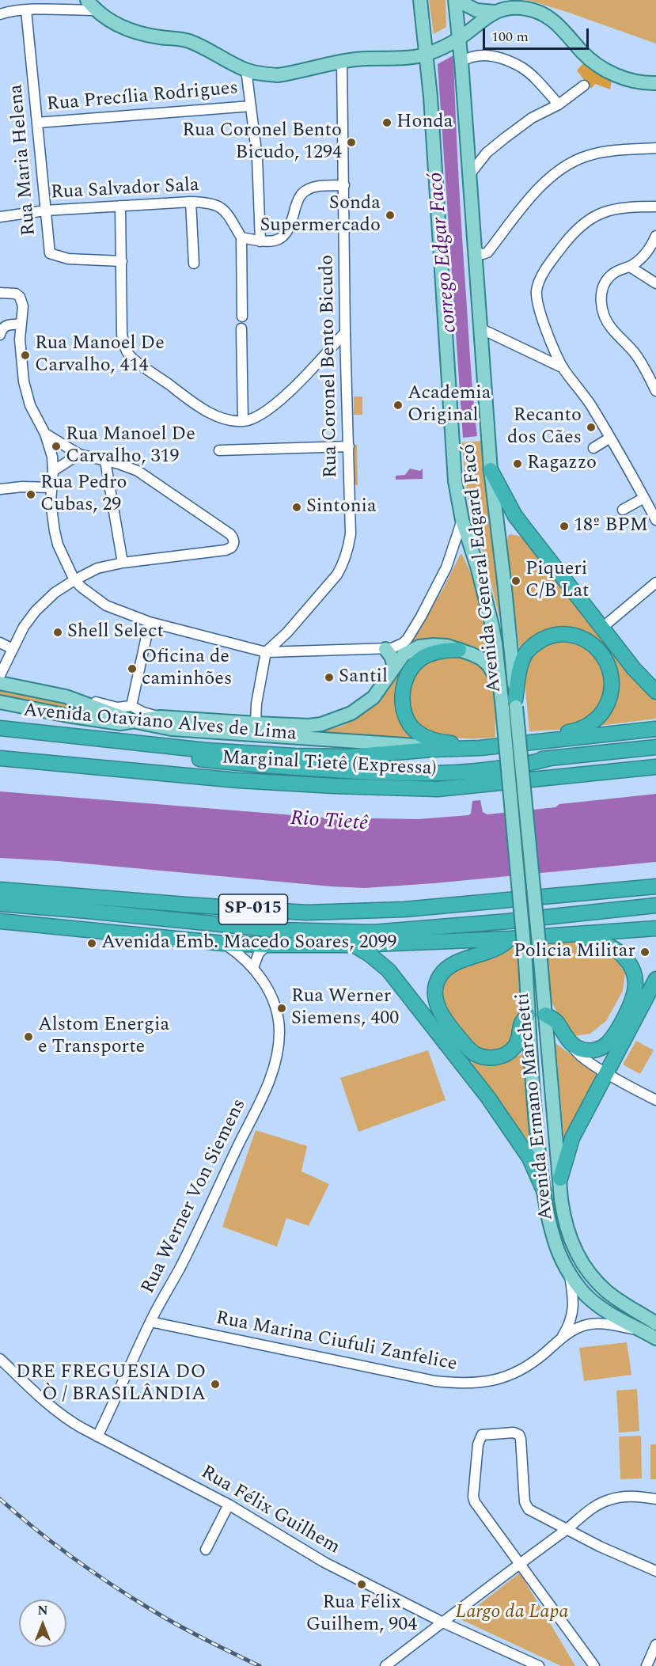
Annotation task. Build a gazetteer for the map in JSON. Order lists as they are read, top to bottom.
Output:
{
  "streets": {
    "highway": ["Avenida Otaviano Alves de Lima", "Marginal Tietê (Expressa)", "SP-015"],
    "main road": ["Avenida General Edgard Facó", "Avenida Ermano Marchetti"],
    "street": [
      "Rua Precília Rodrigues",
      "Rua Maria Helena",
      "Rua Salvador Sala",
      "Rua Coronel Bento Bicudo",
      "Rua Werner Von Siemens",
      "Rua Marina Ciufuli Zanfelice",
      "Rua Félix Guilhem"
    ]
  },
  "crossings": [
    ["Rua Precília Rodrigues", "Rua Maria Helena"],
    ["Rua Maria Helena", "Rua Salvador Sala"],
    ["Avenida General Edgard Facó", "Avenida Otaviano Alves de Lima"],
    ["Avenida General Edgard Facó", "Avenida Ermano Marchetti"],
    ["Avenida Ermano Marchetti", "Rua Marina Ciufuli Zanfelice"],
    ["Rua Werner Von Siemens", "Rua Marina Ciufuli Zanfelice"],
    ["Rua Werner Von Siemens", "Rua Félix Guilhem"]
  ],
  "water": ["corrego Edgar Facó", "Rio Tietê"],
  "parks": ["Largo da Lapa"],
  "places": [
    "Honda",
    "Rua Coronel Bento Bicudo, 1294",
    "Sonda Supermercado",
    "Rua Manoel De Carvalho, 414",
    "Academia Original",
    "Recanto dos Cães",
    "Rua Manoel De Carvalho, 319",
    "Ragazzo",
    "Rua Pedro Cubas, 29",
    "Sintonia",
    "18º BPM",
    "Piqueri C/B Lat",
    "Shell Select",
    "Oficina de caminhões",
    "Santil",
    "Avenida Emb. Macedo Soares, 2099",
    "Policia Militar",
    "Rua Werner Siemens, 400",
    "Alstom Energia e Transporte",
    "DRE FREGUESIA DO Ò / BRASILÂNDIA",
    "Rua Félix Guilhem, 904"
  ],
  "scale_bar": "100 m",
  "north": "top"
}
